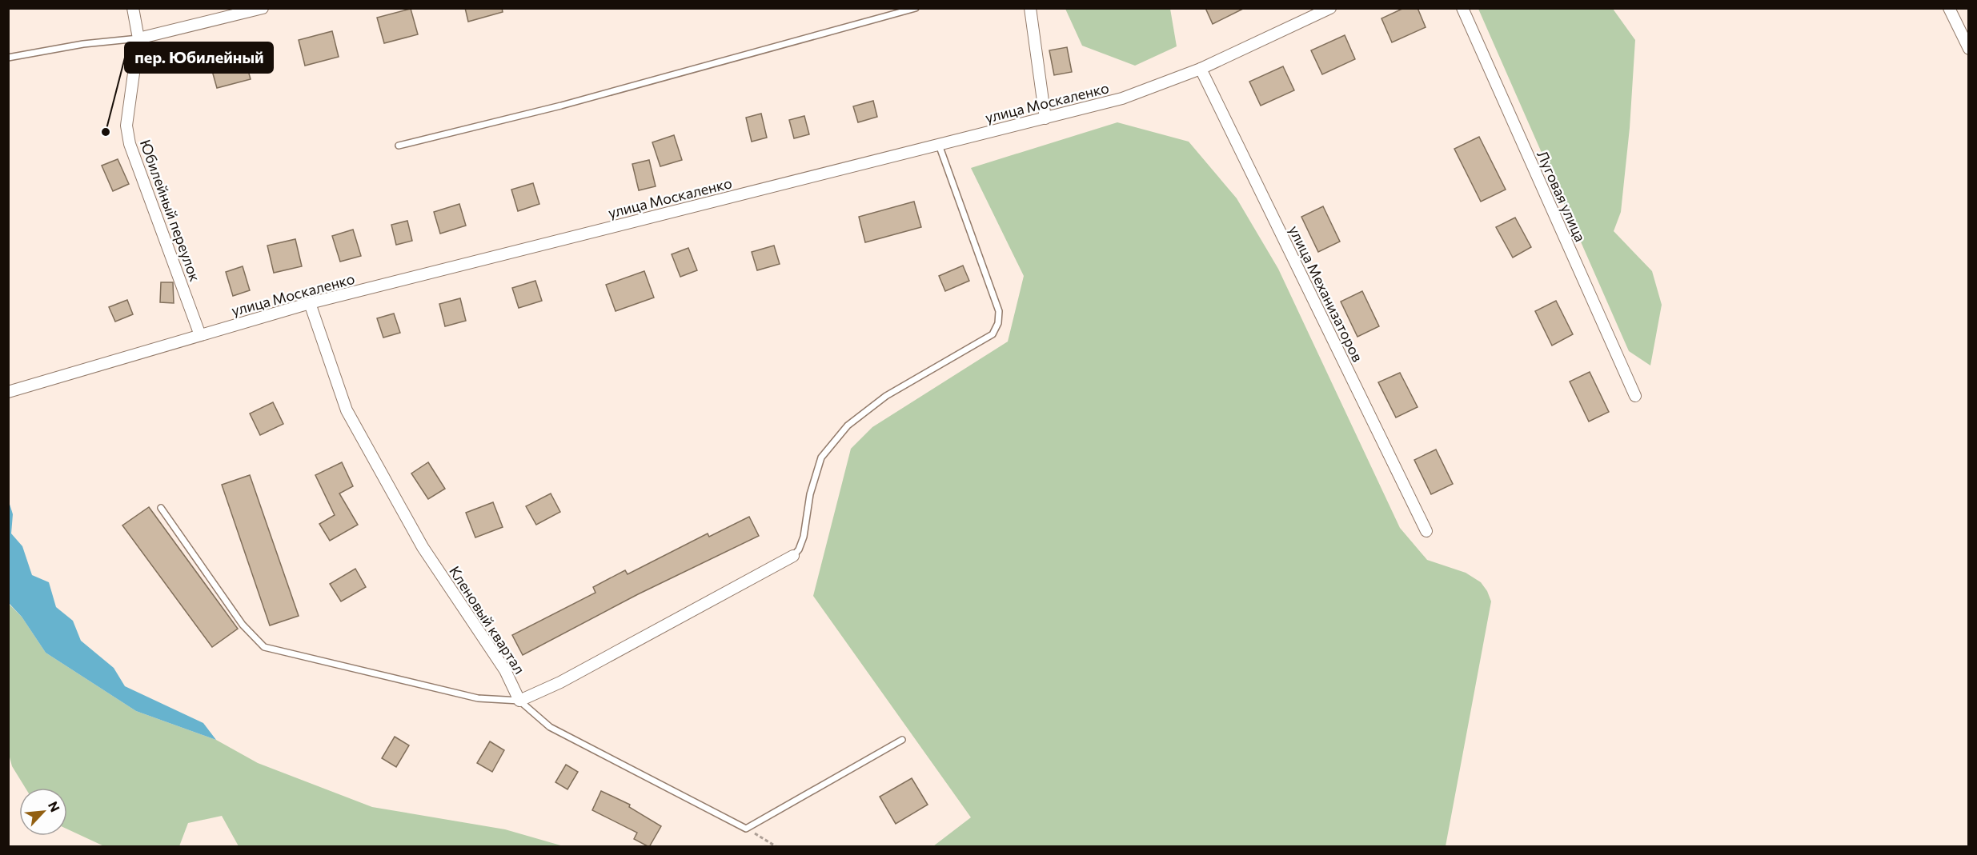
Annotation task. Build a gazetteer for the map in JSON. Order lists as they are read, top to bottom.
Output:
{
  "streets": {
    "street": [
      "улица Москаленко",
      "Луговая улица",
      "Юбилейный переулок",
      "улица Механизаторов",
      "Кленовый квартал"
    ]
  },
  "crossings": [
    ["улица Москаленко", "Юбилейный переулок"],
    ["улица Москаленко", "улица Механизаторов"],
    ["улица Москаленко", "Кленовый квартал"]
  ],
  "places": ["пер. Юбилейный"],
  "north": "top right"
}
